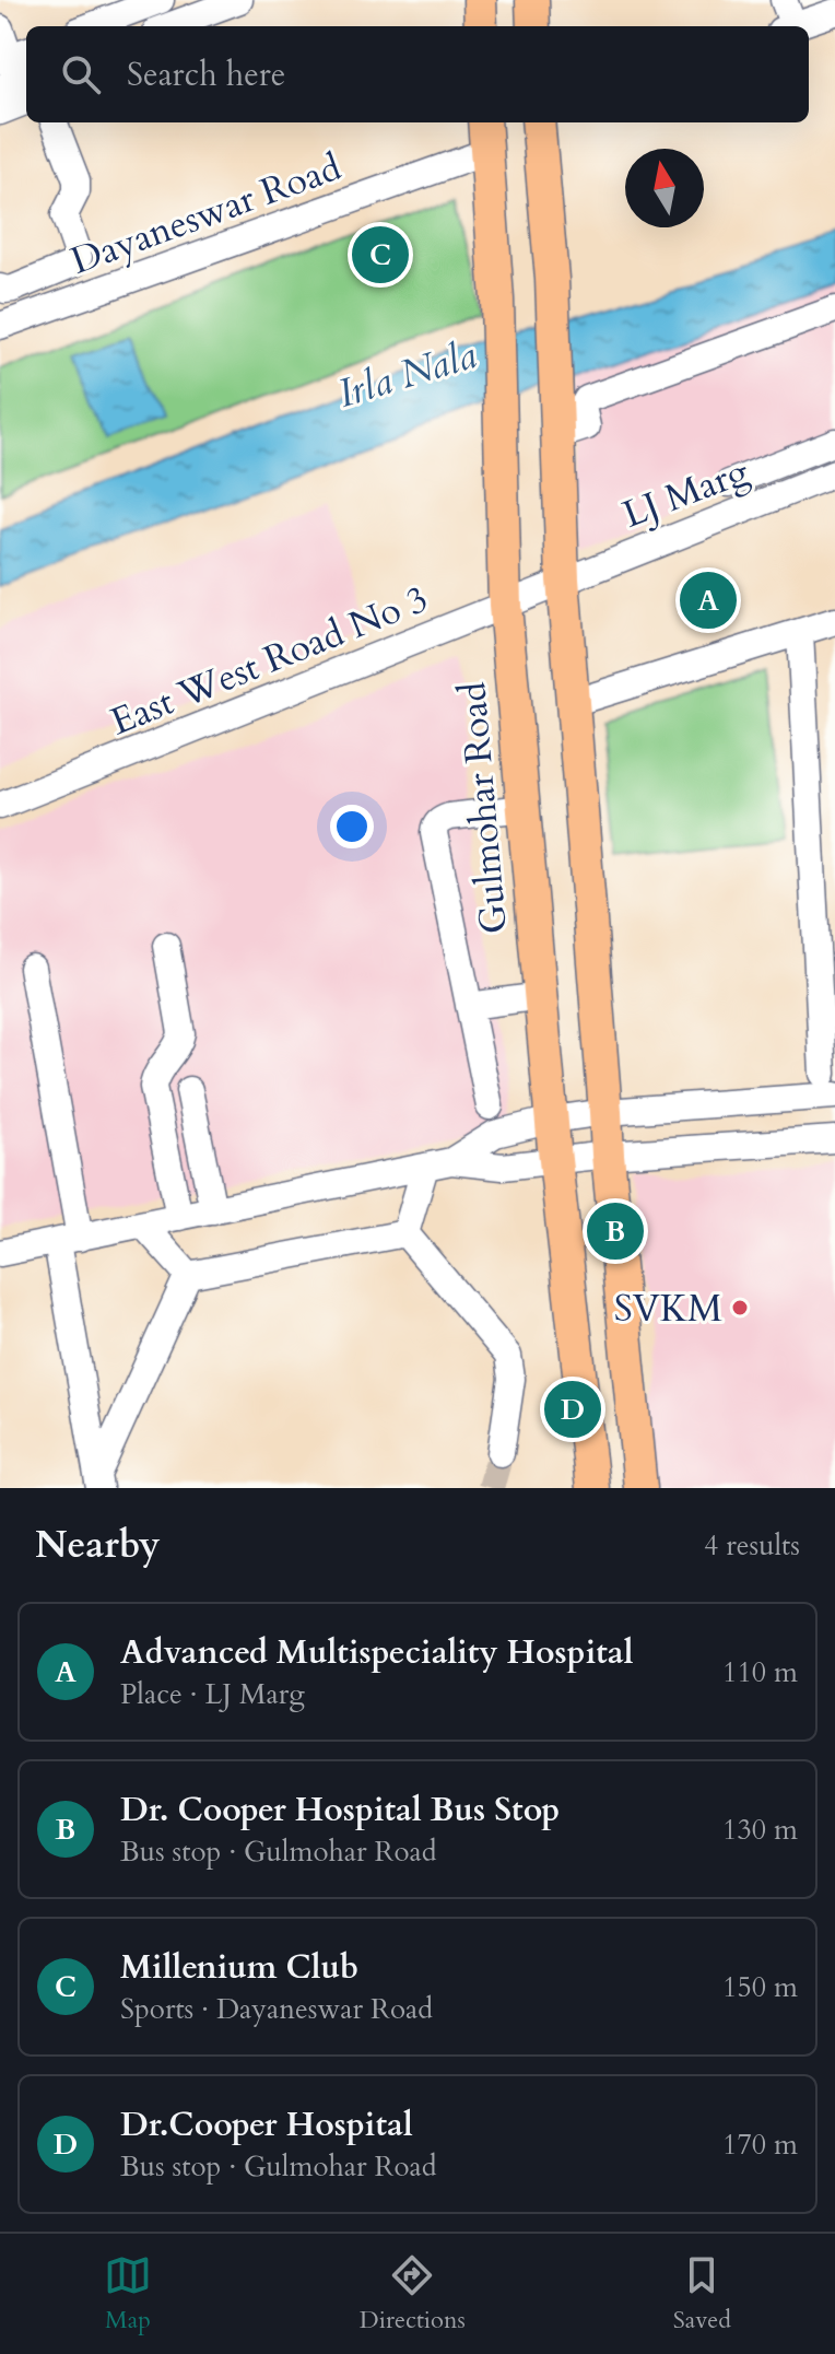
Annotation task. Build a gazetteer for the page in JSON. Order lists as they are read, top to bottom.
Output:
{
  "streets": {
    "main road": ["Gulmohar Road"],
    "street": ["Dayaneswar Road", "LJ Marg", "East West Road No 3"]
  },
  "crossings": [
    ["Dayaneswar Road", "Gulmohar Road"],
    ["LJ Marg", "East West Road No 3"],
    ["East West Road No 3", "Gulmohar Road"]
  ],
  "water": ["Irla Nala"],
  "places": ["SVKM"],
  "north": "top",
  "page": {
    "search": "Search here",
    "pins": [
      "C",
      "A",
      "B",
      "D"
    ],
    "heading": ["Nearby", "4 results"],
    "list": [
      {
        "mark": "A",
        "name": "Advanced Multispeciality Hospital",
        "note": "Place · LJ Marg",
        "value": "110 m"
      },
      {
        "mark": "B",
        "name": "Dr. Cooper Hospital Bus Stop",
        "note": "Bus stop · Gulmohar Road",
        "value": "130 m"
      },
      {
        "mark": "C",
        "name": "Millenium Club",
        "note": "Sports · Dayaneswar Road",
        "value": "150 m"
      },
      {
        "mark": "D",
        "name": "Dr.Cooper Hospital",
        "note": "Bus stop · Gulmohar Road",
        "value": "170 m"
      }
    ],
    "nav": ["Map", "Directions", "Saved"]
  }
}
